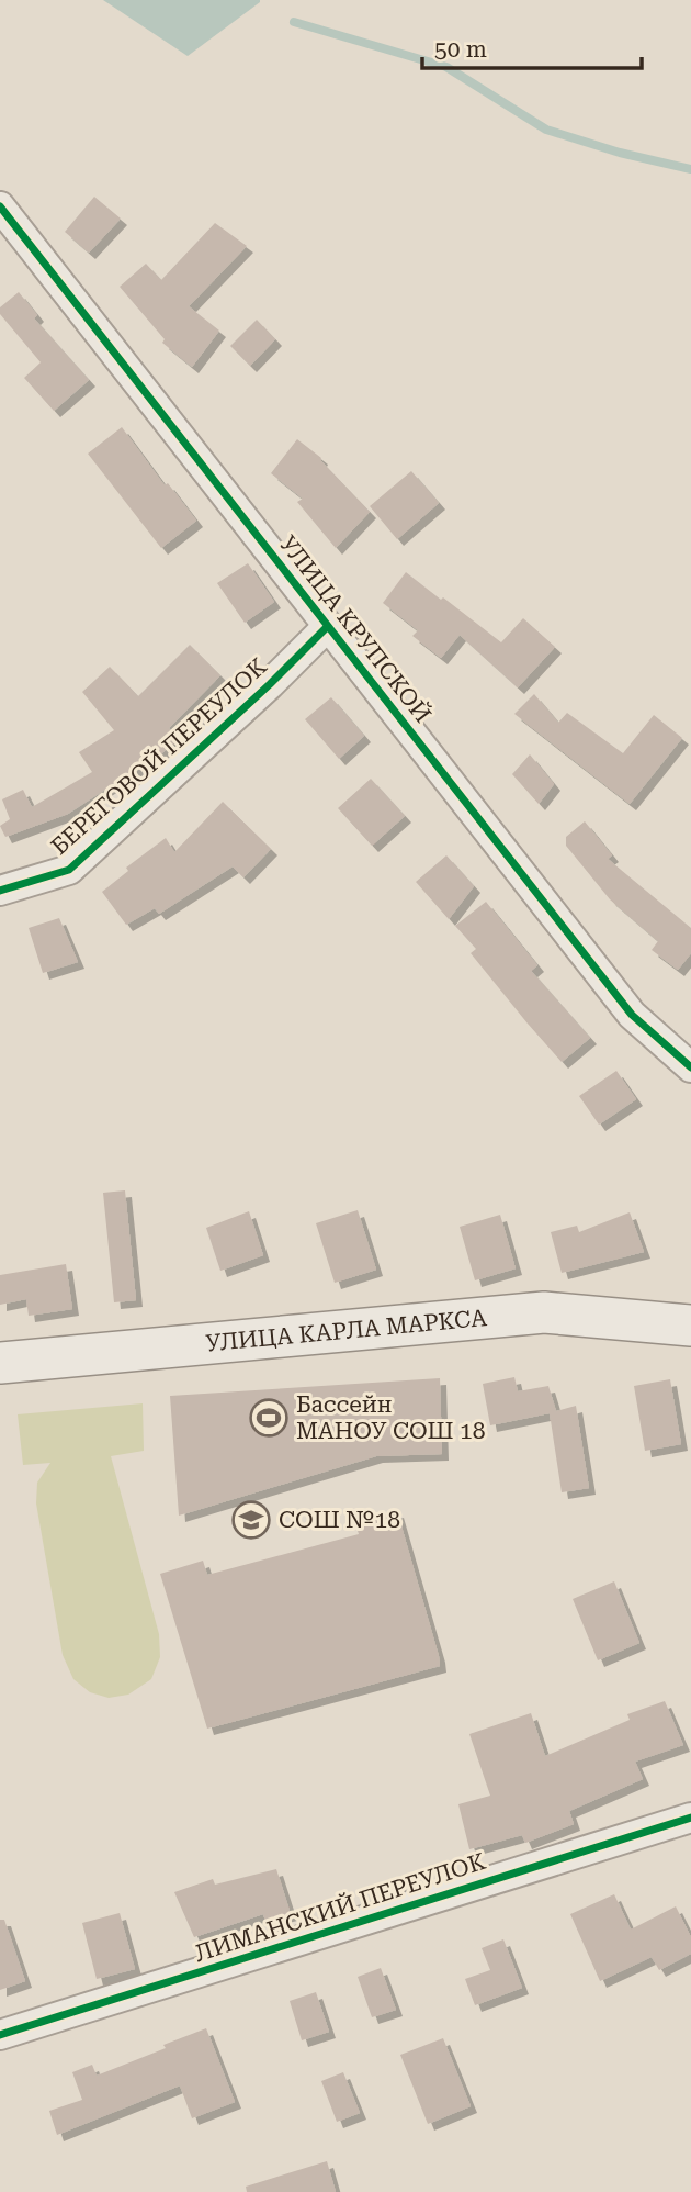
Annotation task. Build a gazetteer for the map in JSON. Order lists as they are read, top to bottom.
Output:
{
  "streets": {
    "main road": ["УЛИЦА КАРЛА МАРКСА"],
    "street": ["УЛИЦА КРУПСКОЙ", "БЕРЕГОВОЙ ПЕРЕУЛОК", "ЛИМАНСКИЙ ПЕРЕУЛОК"]
  },
  "crossings": [
    ["УЛИЦА КРУПСКОЙ", "БЕРЕГОВОЙ ПЕРЕУЛОК"]
  ],
  "places": {
    "sports": ["Бассейн МАНОУ СОШ 18"],
    "school or university": ["СОШ №18"]
  },
  "scale_bar": "50 m"
}
